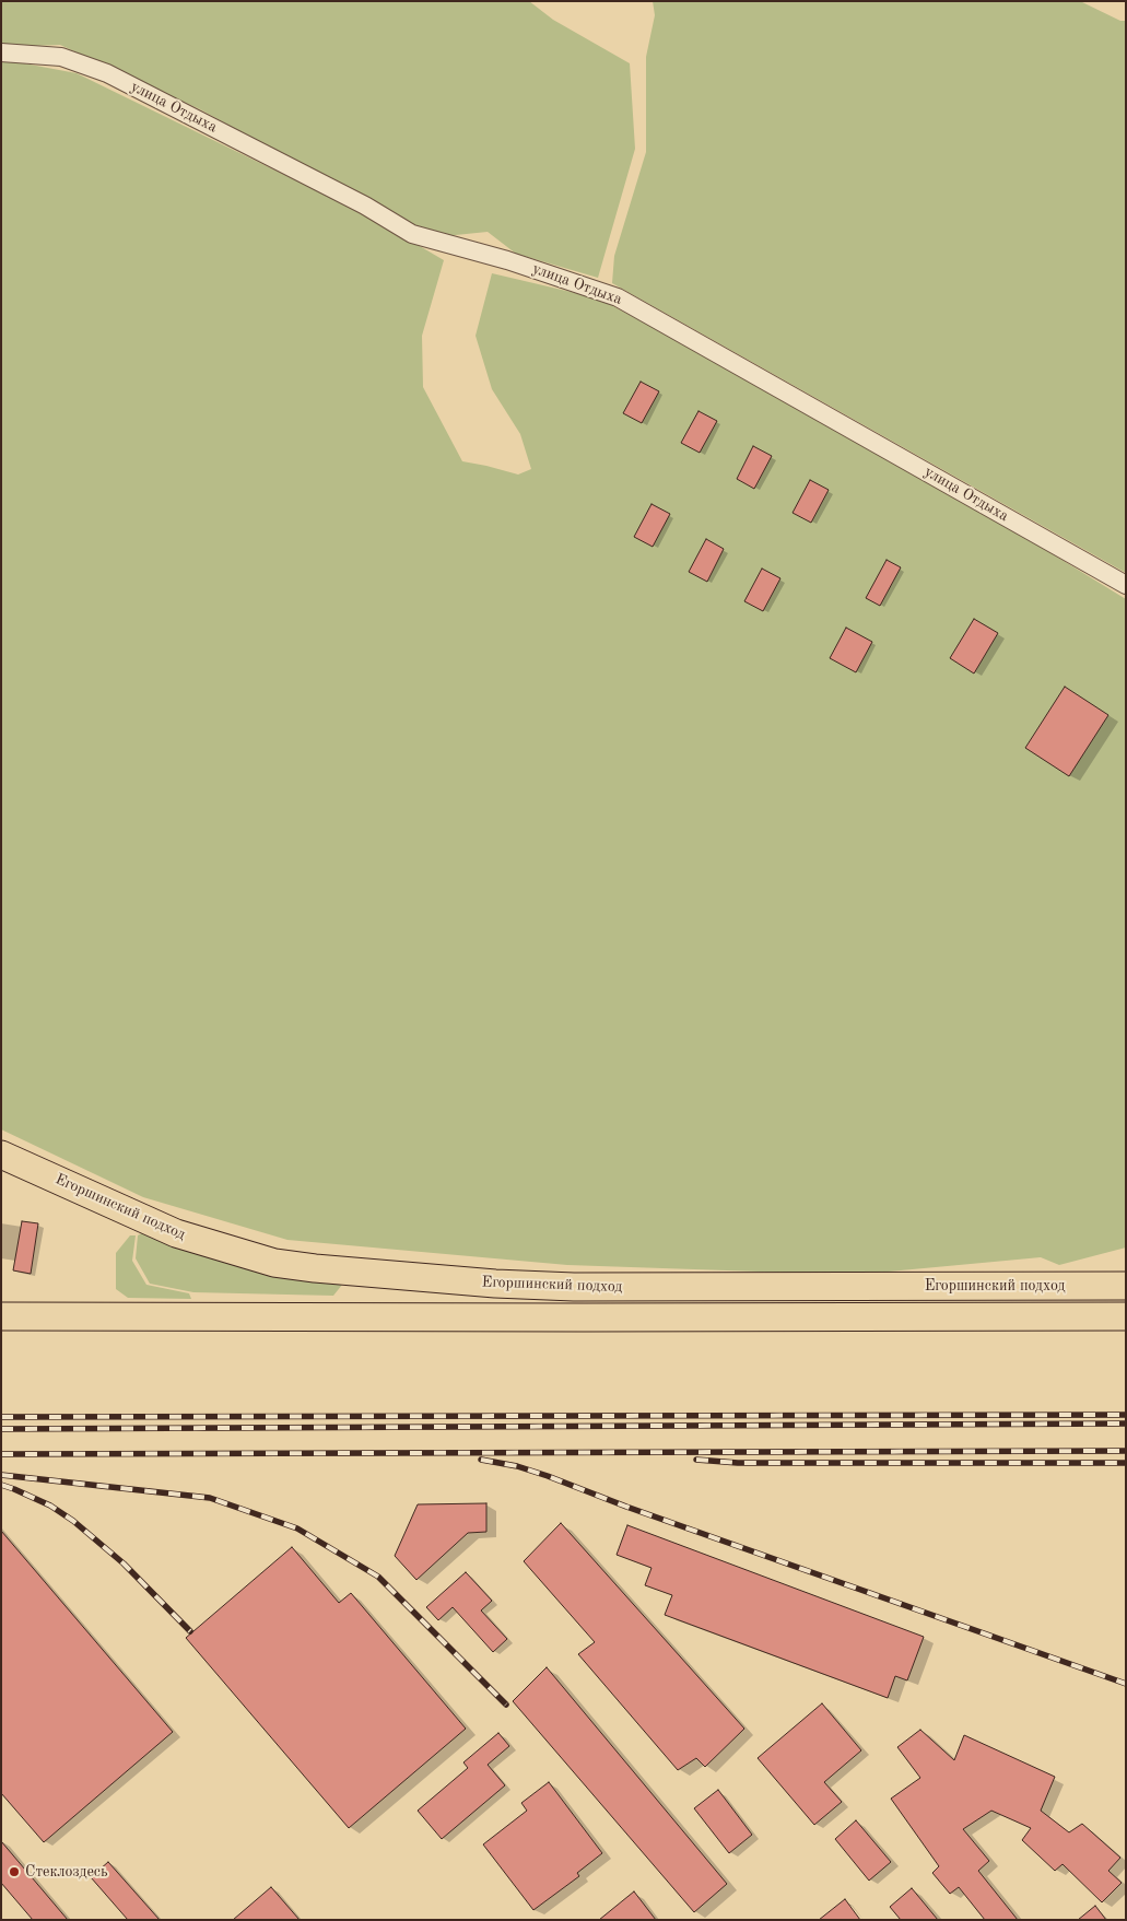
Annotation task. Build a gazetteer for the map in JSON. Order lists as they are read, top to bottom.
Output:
{
  "streets": {
    "main road": ["Егоршинский подход"],
    "street": ["улица Отдыха"]
  },
  "places": ["Стеклоздесь"]
}
